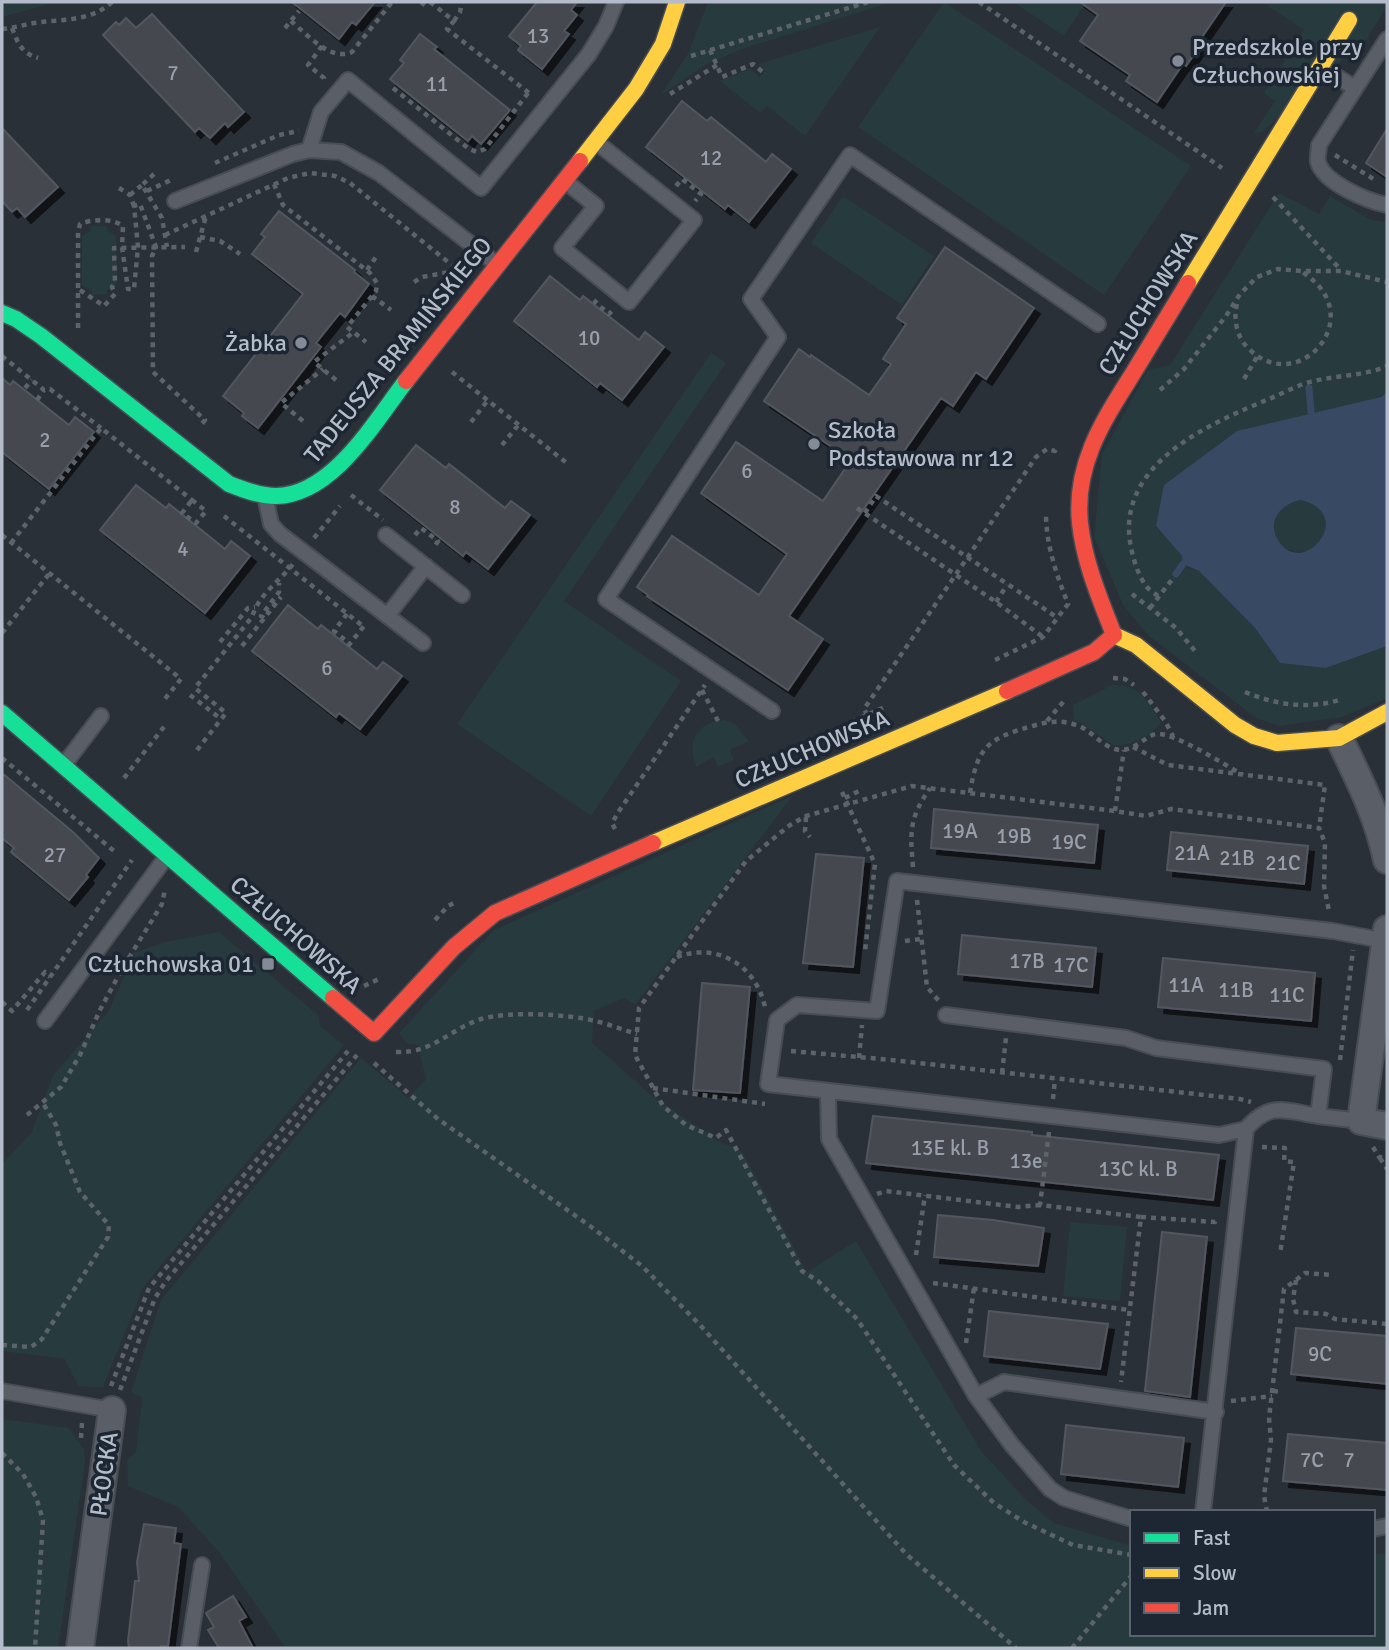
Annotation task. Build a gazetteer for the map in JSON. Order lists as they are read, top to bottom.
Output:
{
  "streets": {
    "street": ["CZŁUCHOWSKA", "TADEUSZA BRAMIŃSKIEGO", "PŁOCKA"]
  },
  "places": {
    "other": ["Przedszkole przy Człuchowskiej", "Żabka", "Szkoła Podstawowa nr 12"],
    "transit": ["Człuchowska 01"]
  },
  "house_numbers": [
    "13",
    "7",
    "11",
    "12",
    "10",
    "2",
    "6",
    "8",
    "4",
    "6",
    "19A",
    "19B",
    "19C",
    "21A",
    "27",
    "21B",
    "21C",
    "17B",
    "17C",
    "11A",
    "11B",
    "11C",
    "13E kl. B",
    "13e",
    "13C kl. B",
    "9C",
    "7C",
    "7"
  ],
  "legend": ["Fast", "Slow", "Jam"]
}
